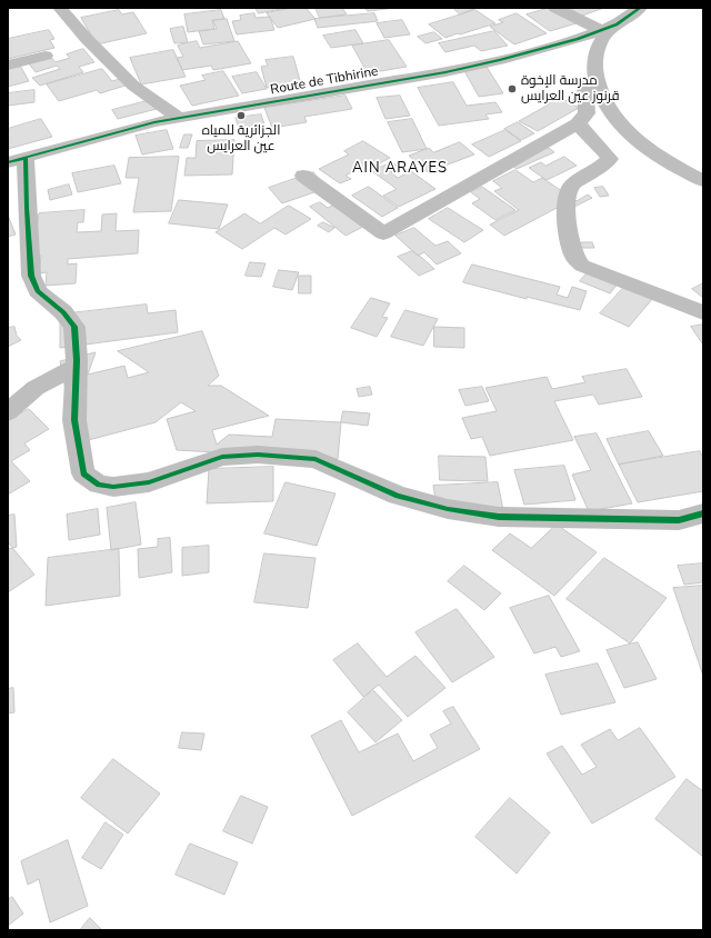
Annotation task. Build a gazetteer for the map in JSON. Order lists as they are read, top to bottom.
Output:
{
  "streets": {
    "street": ["Route de Tibhirine"]
  },
  "districts": ["AIN ARAYES"],
  "places": ["مدرسة الإخوة قرنوز عين العرايس", "الجزائرية للمياه عين العرايس"]
}
